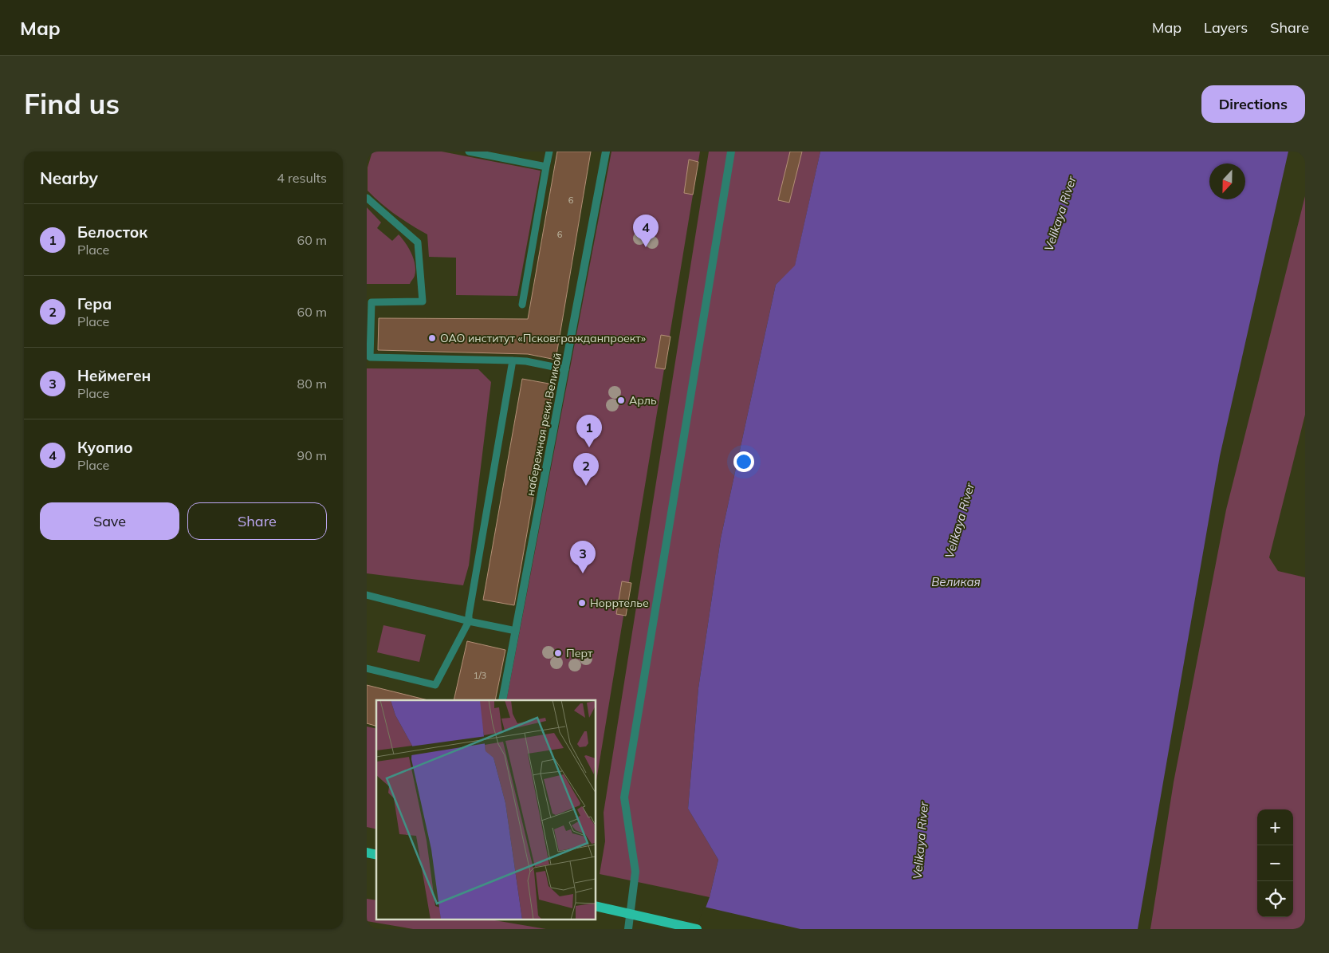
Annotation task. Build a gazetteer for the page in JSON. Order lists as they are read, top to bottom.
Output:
{
  "streets": {
    "street": ["набережная реки Великой"]
  },
  "water": ["Velikaya River", "Великая"],
  "places": [
    "ОАО институт «Псковгражданпроект»",
    "Арль",
    "Норртелье",
    "Перт"
  ],
  "house_numbers": ["6", "6", "1/3"],
  "north": "bottom",
  "page": {
    "header": "Map",
    "nav": ["Map", "Layers", "Share"],
    "buttons": [
      "Directions",
      ["Save", "Share"]
    ],
    "title": "Find us",
    "heading": ["Nearby", "4 results"],
    "list": [
      {
        "mark": "1",
        "name": "Белосток",
        "note": "Place",
        "value": "60 m"
      },
      {
        "mark": "2",
        "name": "Гера",
        "note": "Place",
        "value": "60 m"
      },
      {
        "mark": "3",
        "name": "Неймеген",
        "note": "Place",
        "value": "80 m"
      },
      {
        "mark": "4",
        "name": "Куопио",
        "note": "Place",
        "value": "90 m"
      }
    ],
    "pins": [
      "4",
      "1",
      "2",
      "3"
    ],
    "map_buttons": ["+", "−"]
  }
}
